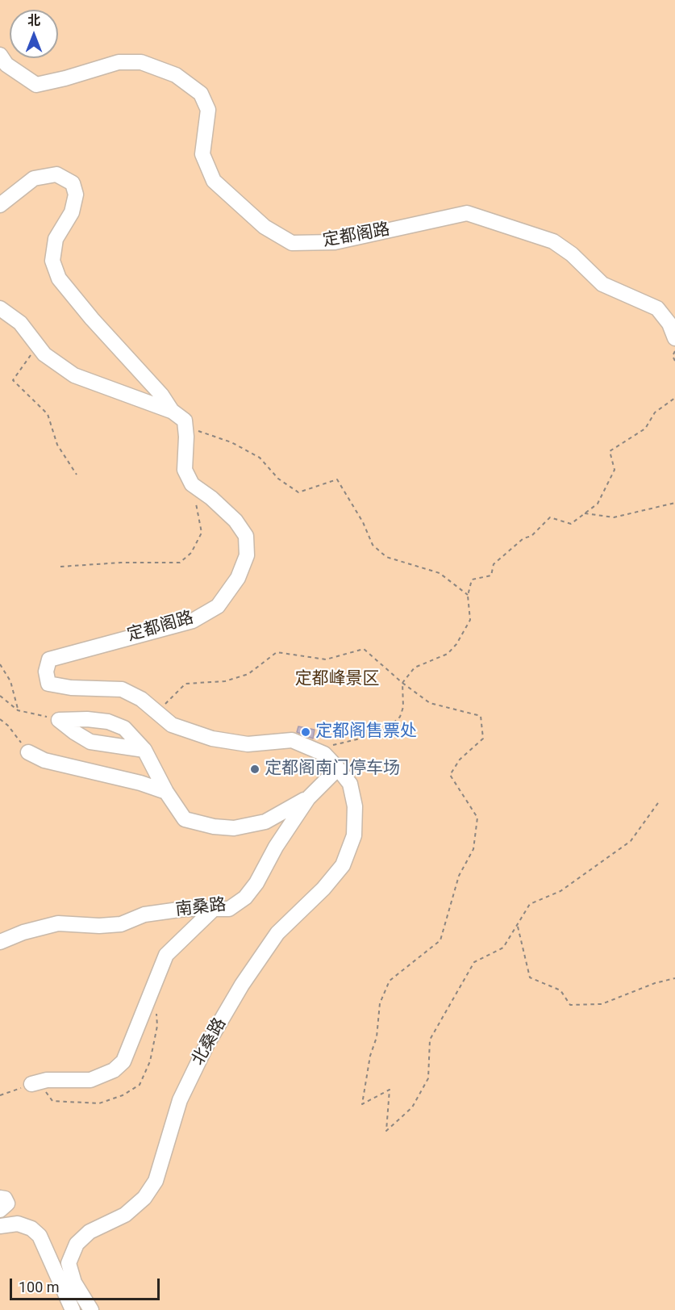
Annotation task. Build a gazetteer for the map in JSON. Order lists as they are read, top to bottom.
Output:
{
  "streets": {
    "street": ["定都阁路", "南桑路", "北桑路"]
  },
  "crossings": [
    ["定都阁路", "南桑路"],
    ["定都阁路", "北桑路"],
    ["南桑路", "北桑路"]
  ],
  "parks": ["定都峰景区"],
  "places": ["定都阁售票处", "定都阁南门停车场"],
  "scale_bar": "100 m",
  "north": "top"
}
